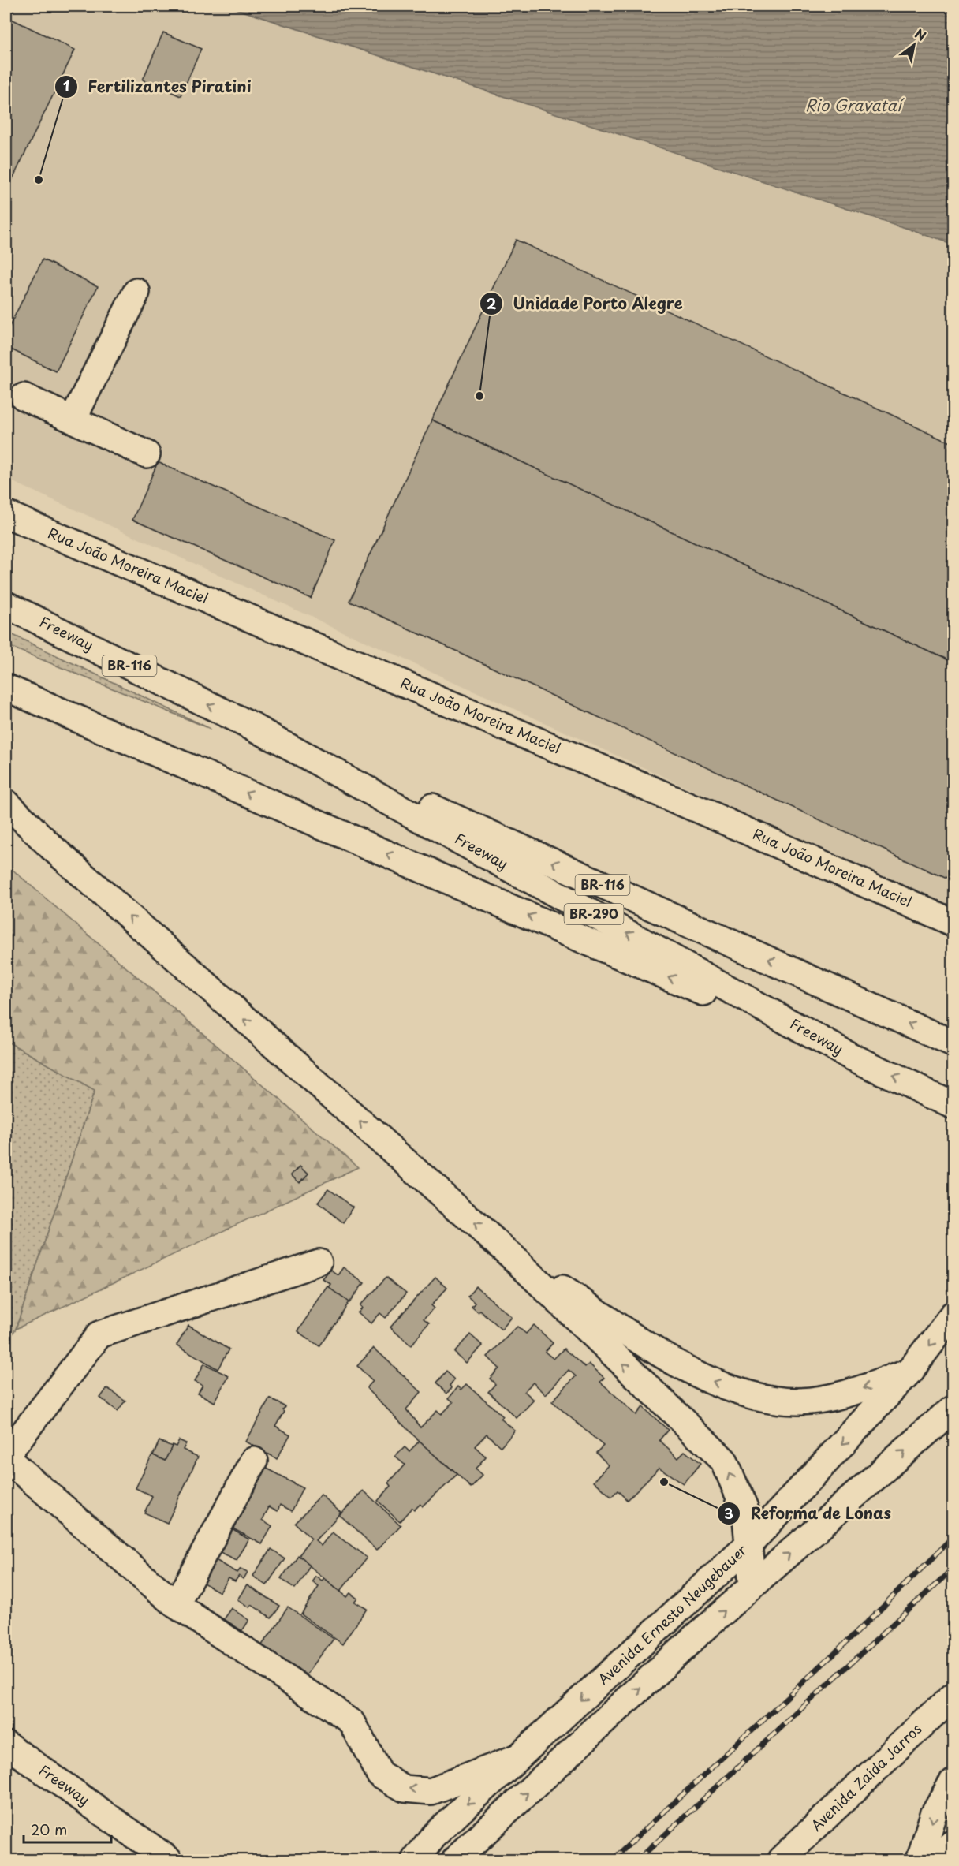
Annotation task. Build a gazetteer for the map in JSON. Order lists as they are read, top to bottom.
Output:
{
  "streets": {
    "main road": [
      "Rua João Moreira Maciel",
      "Freeway",
      "BR-116",
      "BR-290",
      "Avenida Ernesto Neugebauer",
      "Avenida Zaida Jarros"
    ]
  },
  "crossings": [
    ["Freeway", "BR-116"]
  ],
  "water": ["Rio Gravataí"],
  "places": ["Fertilizantes Piratini", "Unidade Porto Alegre", "Reforma de Lonas"],
  "scale_bar": "20 m",
  "north": "top right"
}
